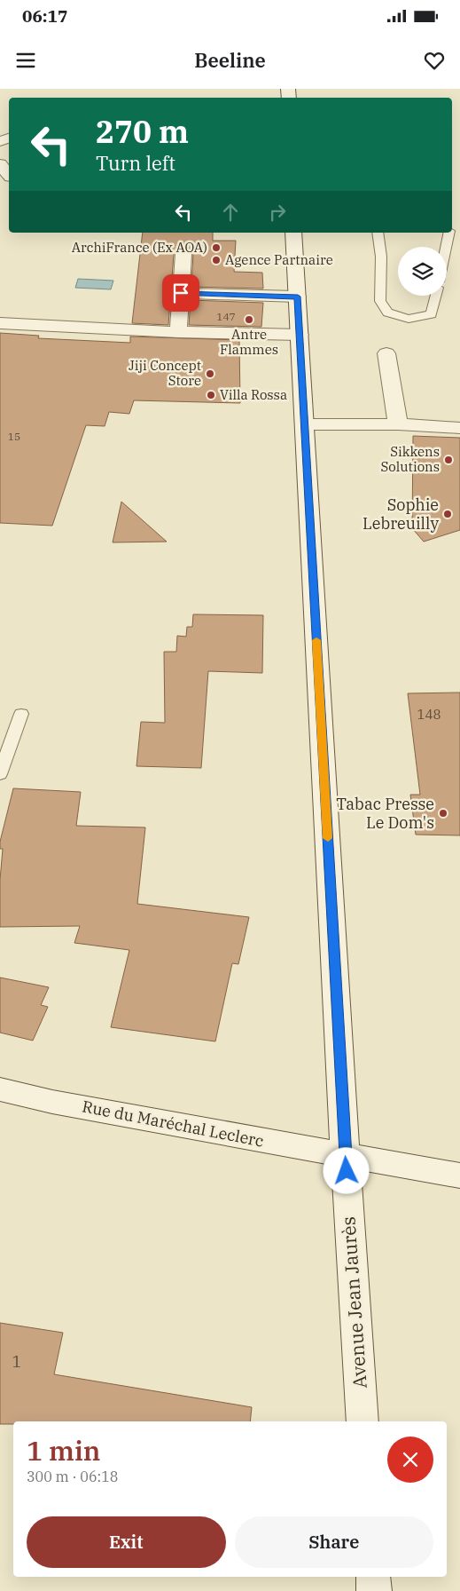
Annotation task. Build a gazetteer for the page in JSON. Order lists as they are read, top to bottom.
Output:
{
  "streets": {
    "main road": ["Rue du Maréchal Leclerc", "Avenue Jean Jaurès"]
  },
  "crossings": [
    ["Rue du Maréchal Leclerc", "Avenue Jean Jaurès"]
  ],
  "places": [
    "ArchiFrance (Ex AOA)",
    "Agence Partnaire",
    "Antre Flammes",
    "Jiji Concept Store",
    "Villa Rossa",
    "Sikkens Solutions",
    "Sophie Lebreuilly",
    "Tabac Presse Le Dom's"
  ],
  "house_numbers": [
    "147",
    "15",
    "148",
    "1"
  ],
  "page": {
    "status": "06:17",
    "header": "Beeline",
    "turn": ["270 m", "Turn left"],
    "heading": ["1 min", "300 m · 06:18"],
    "buttons": ["Exit", "Share"]
  }
}
